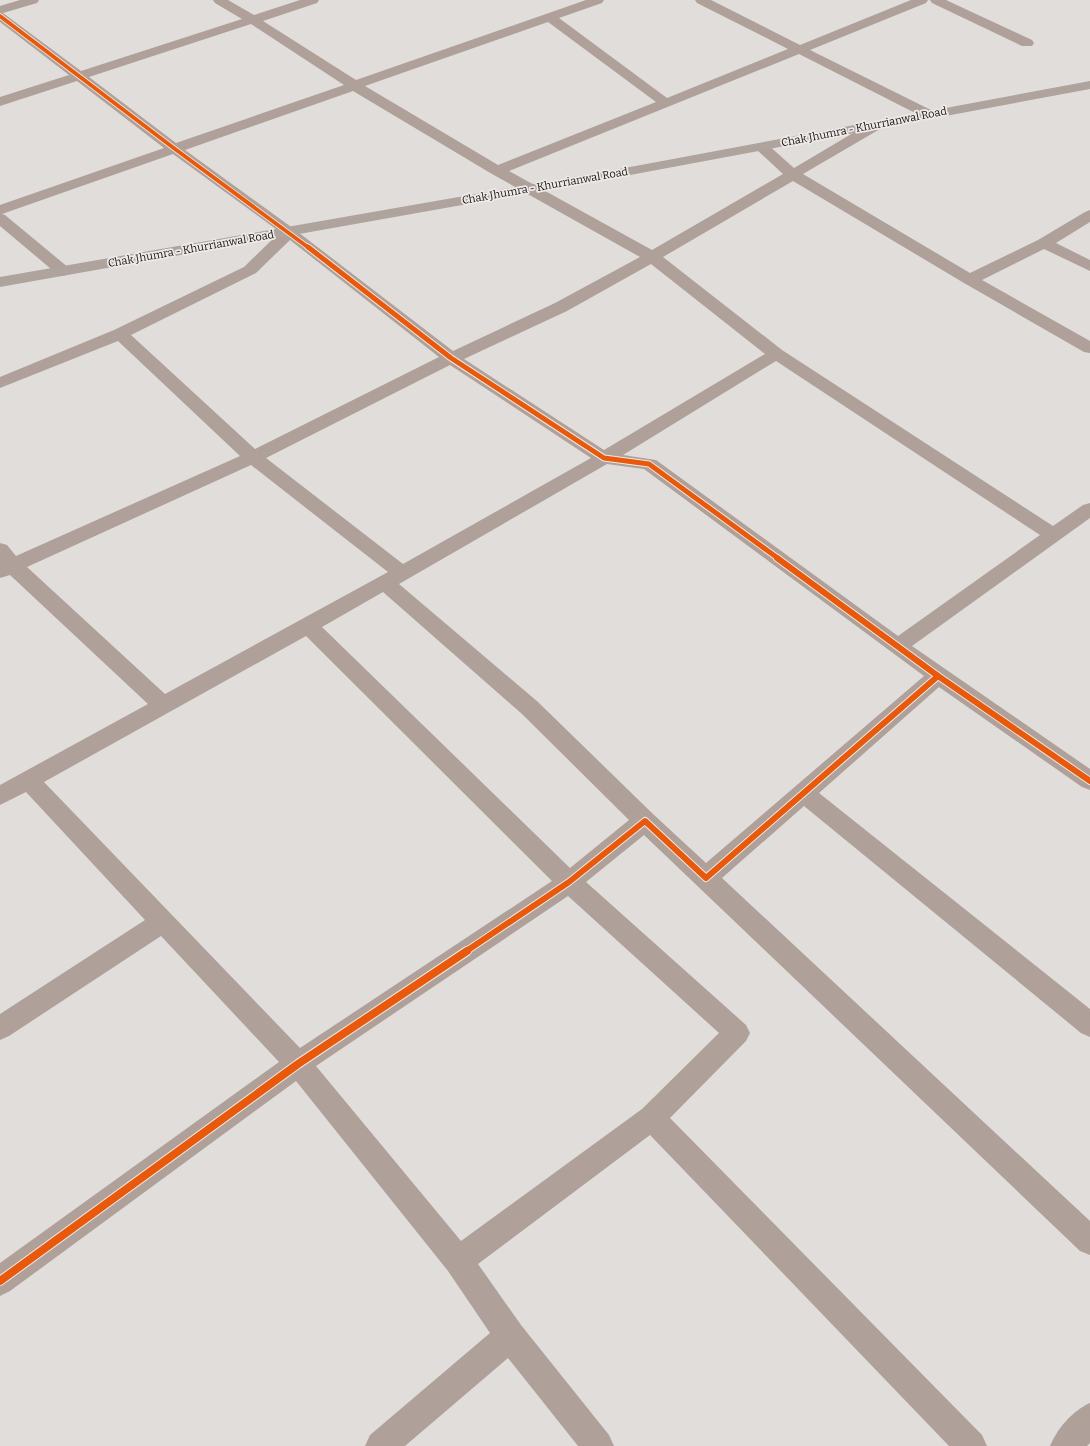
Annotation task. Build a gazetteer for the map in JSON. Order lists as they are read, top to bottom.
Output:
{
  "streets": {
    "main road": ["Chak Jhumra - Khurrianwal Road"]
  }
}
